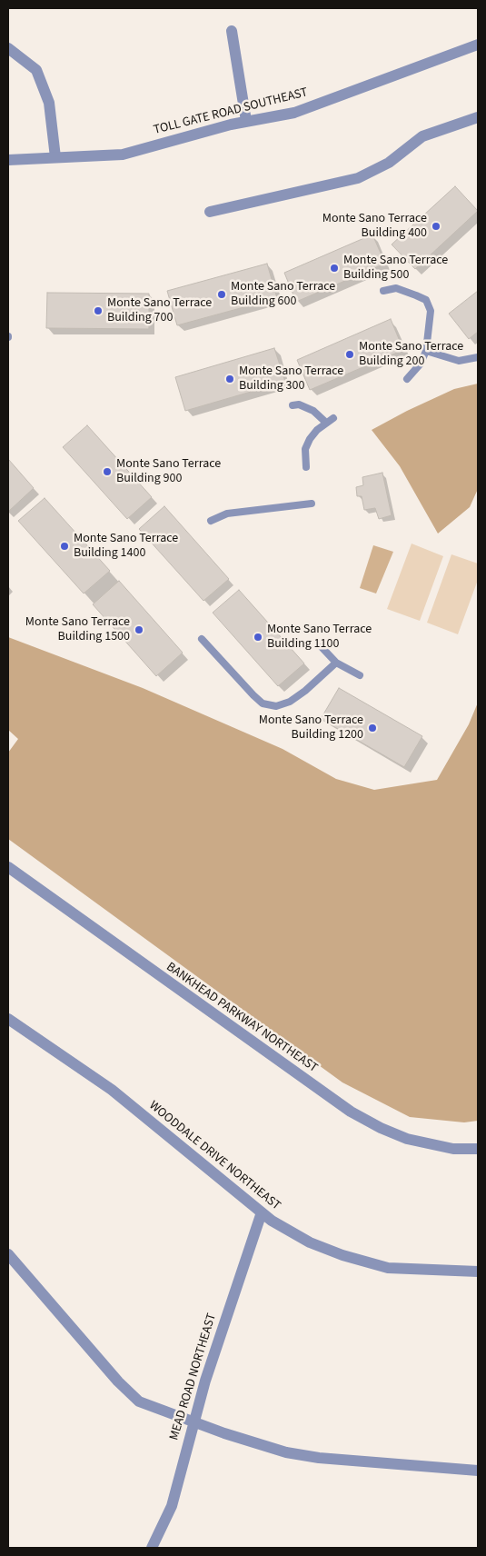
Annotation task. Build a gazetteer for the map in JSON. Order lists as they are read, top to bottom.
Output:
{
  "streets": {
    "street": [
      "TOLL GATE ROAD SOUTHEAST",
      "BANKHEAD PARKWAY NORTHEAST",
      "WOODDALE DRIVE NORTHEAST",
      "MEAD ROAD NORTHEAST"
    ]
  },
  "crossings": [
    ["WOODDALE DRIVE NORTHEAST", "MEAD ROAD NORTHEAST"]
  ],
  "places": [
    "Monte Sano Terrace Building 400",
    "Monte Sano Terrace Building 500",
    "Monte Sano Terrace Building 600",
    "Monte Sano Terrace Building 700",
    "Monte Sano Terrace Building 200",
    "Monte Sano Terrace Building 300",
    "Monte Sano Terrace Building 900",
    "Monte Sano Terrace Building 1400",
    "Monte Sano Terrace Building 1500",
    "Monte Sano Terrace Building 1100",
    "Monte Sano Terrace Building 1200"
  ]
}
